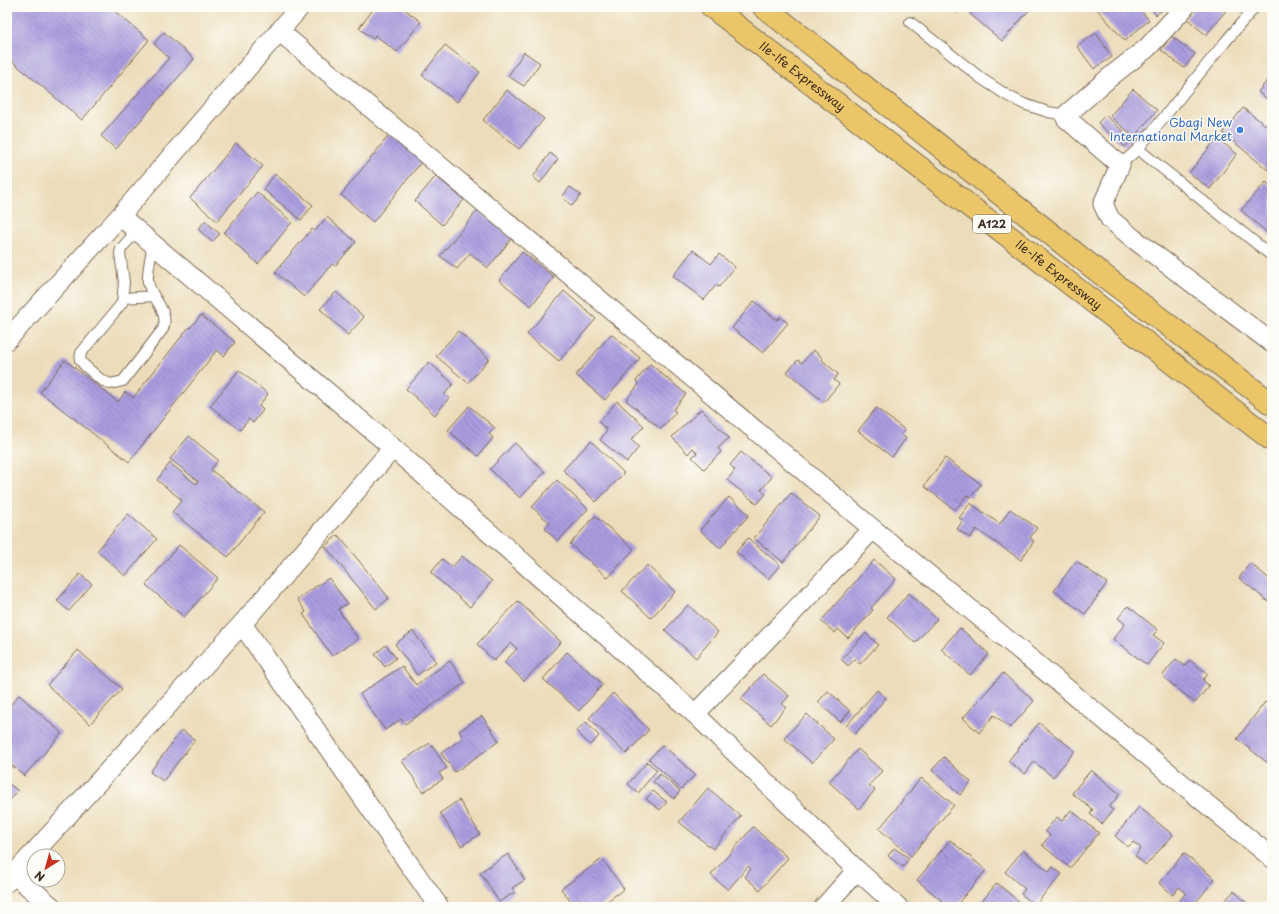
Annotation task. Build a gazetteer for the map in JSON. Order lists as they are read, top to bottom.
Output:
{
  "streets": {
    "highway": ["Ile-Ife Expressway", "A122"]
  },
  "places": ["Gbagi New International Market"],
  "north": "bottom left"
}
